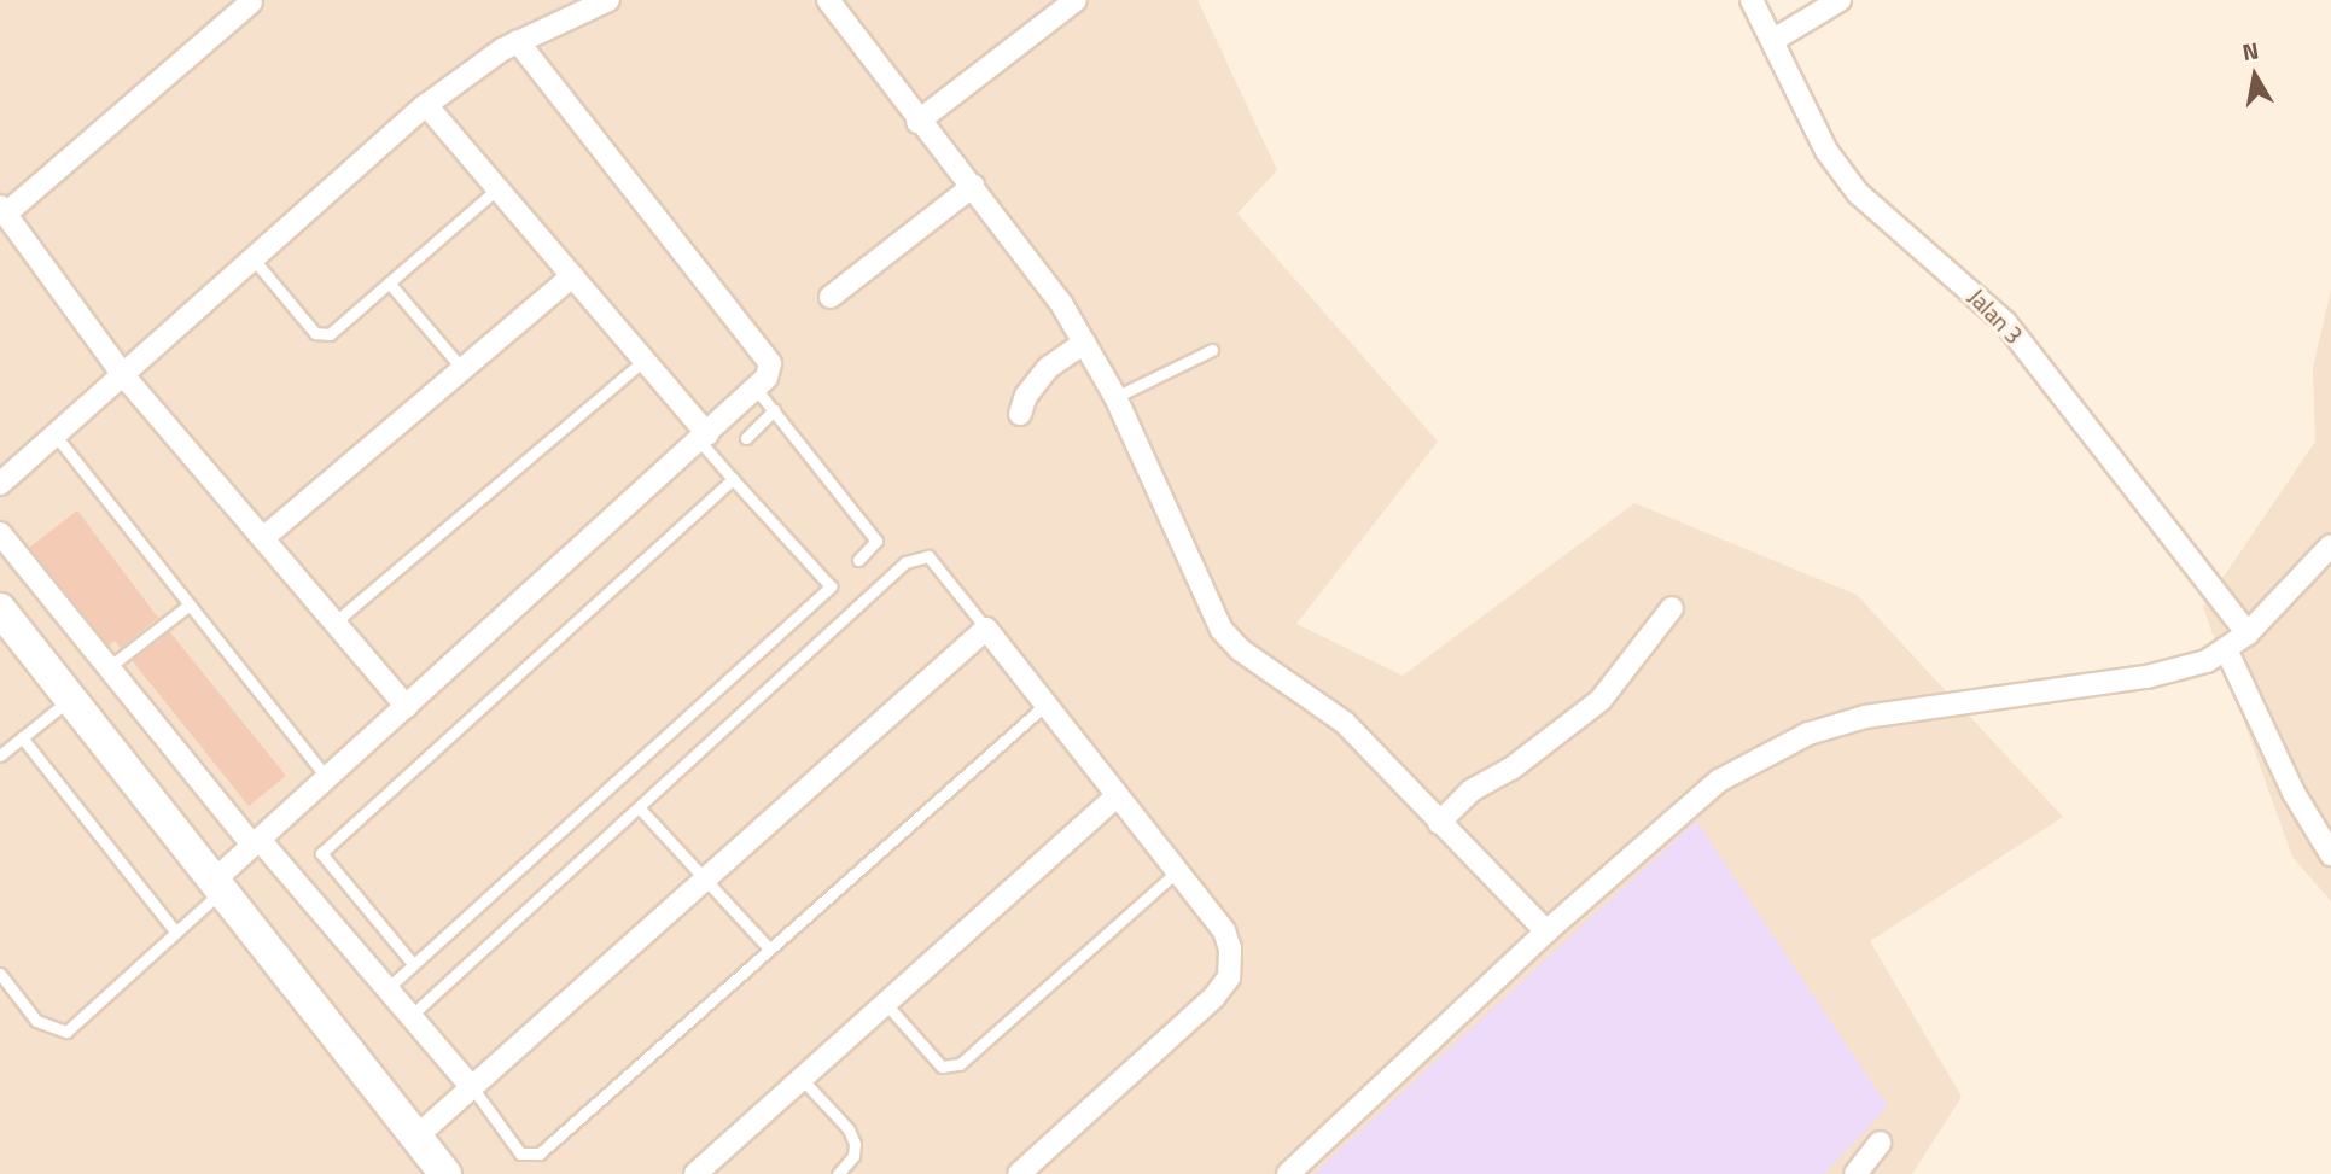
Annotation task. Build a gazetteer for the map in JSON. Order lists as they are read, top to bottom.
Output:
{
  "streets": {
    "street": ["Jalan 3"]
  },
  "north": "top"
}
